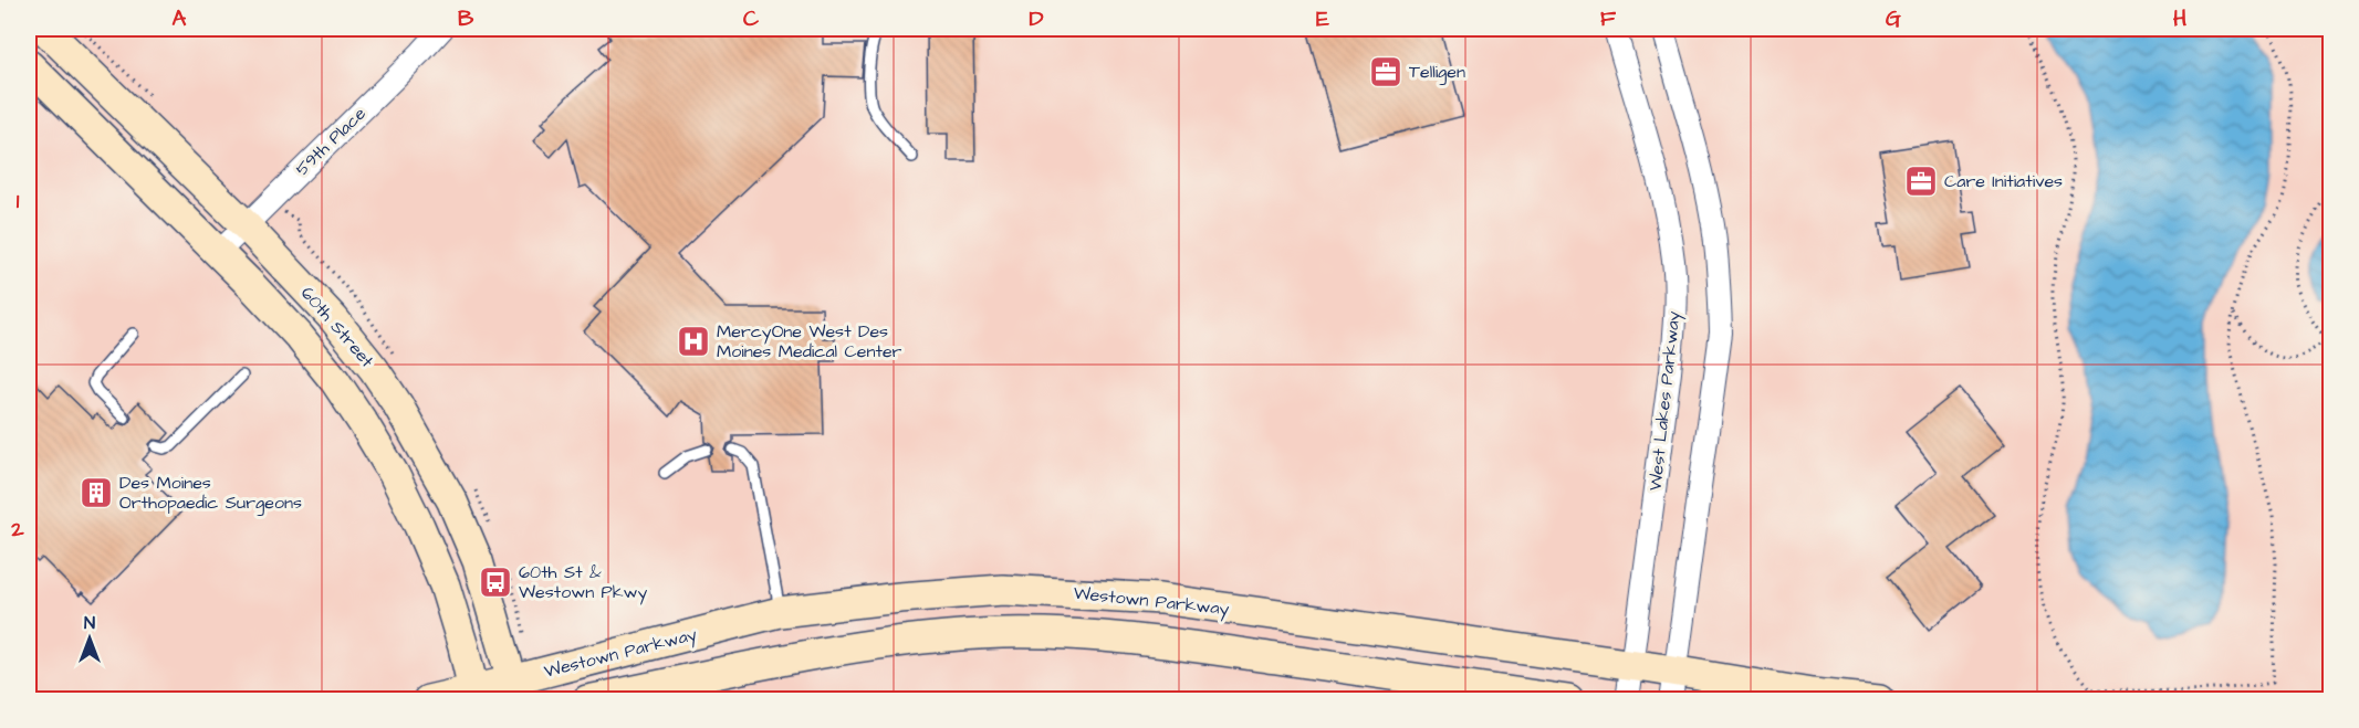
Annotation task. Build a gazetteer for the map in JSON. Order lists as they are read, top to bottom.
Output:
{
  "streets": {
    "street": [
      "59th Place",
      "60th Street",
      "West Lakes Parkway",
      "Westown Parkway"
    ]
  },
  "crossings": [
    ["59th Place", "60th Street"],
    ["60th Street", "Westown Parkway"],
    ["West Lakes Parkway", "Westown Parkway"]
  ],
  "places": {
    "office": ["Telligen", "Care Initiatives"],
    "hospital": ["MercyOne West Des Moines Medical Center"],
    "building": ["Des Moines Orthopaedic Surgeons"],
    "bus stop": ["60th St & Westown Pkwy"]
  },
  "north": "top",
  "grid": {
    "columns": [
      "A",
      "B",
      "C",
      "D",
      "E",
      "F",
      "G",
      "H"
    ],
    "rows": ["1", "2"]
  }
}
